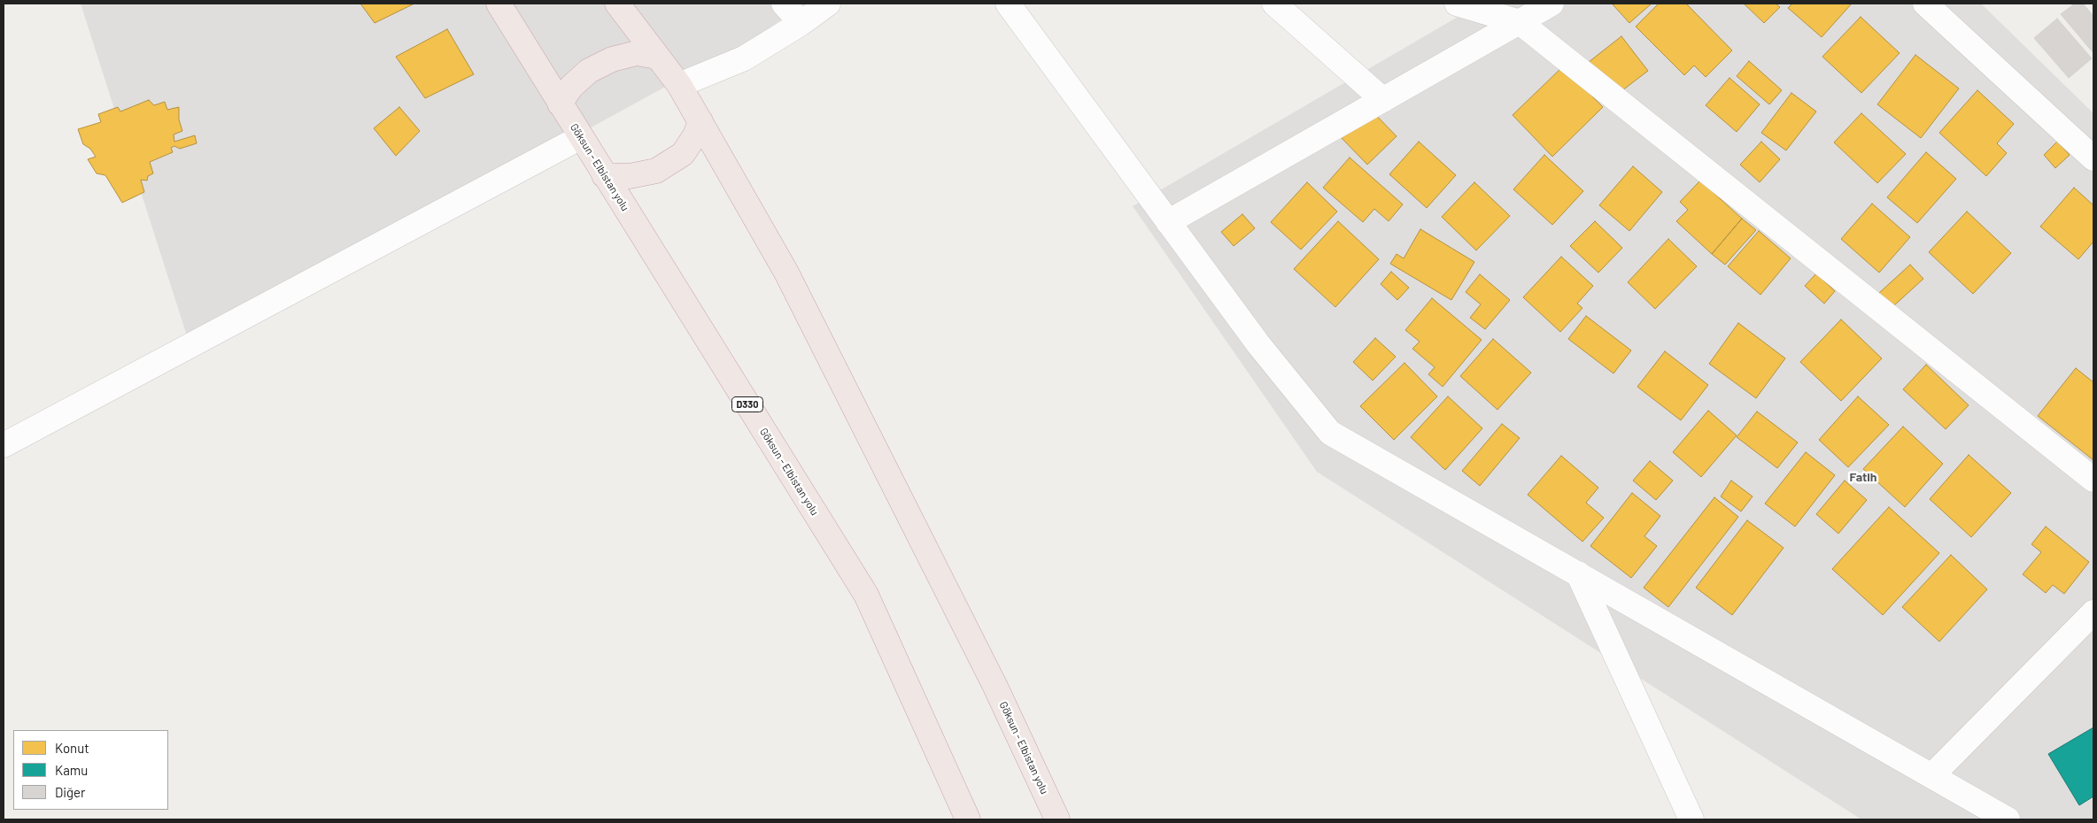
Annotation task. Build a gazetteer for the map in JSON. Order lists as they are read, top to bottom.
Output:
{
  "streets": {
    "highway": ["Göksun - Elbistan yolu", "D330"]
  },
  "districts": ["Fatih"],
  "legend": ["Konut", "Kamu", "Diğer"]
}
